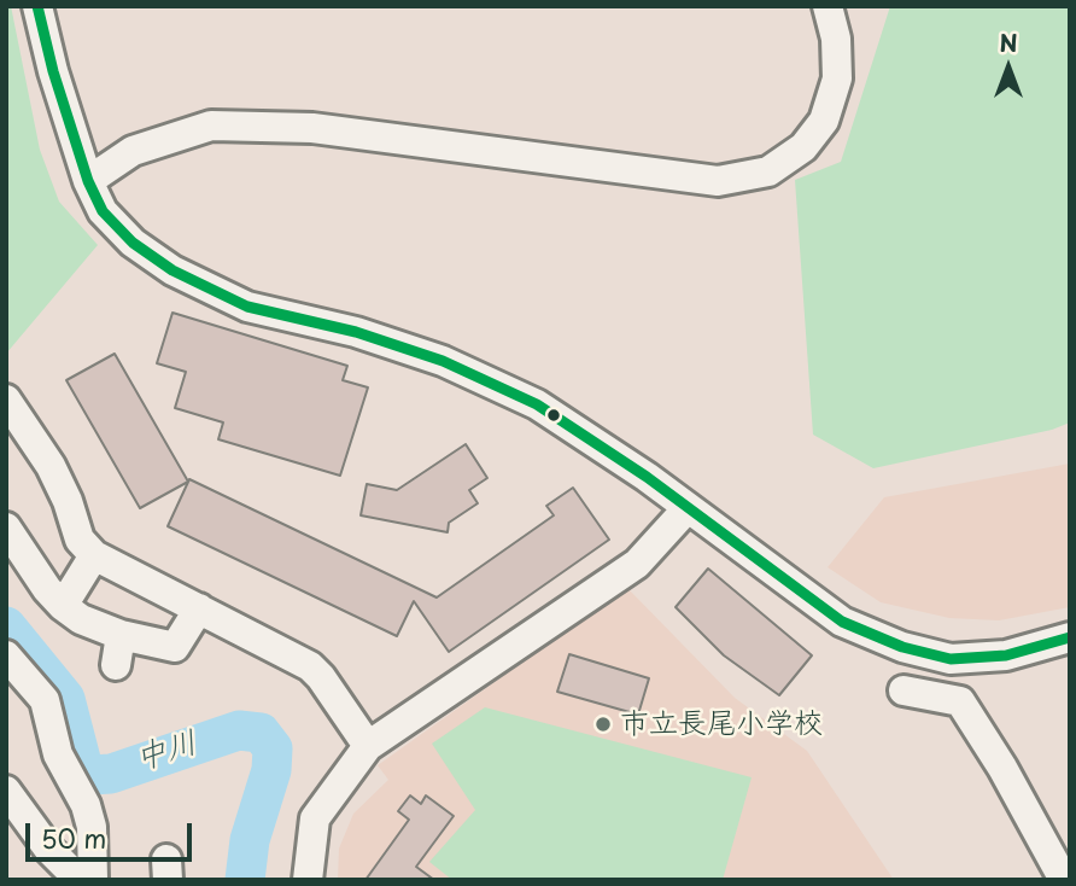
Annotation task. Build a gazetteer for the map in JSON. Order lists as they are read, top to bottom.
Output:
{
  "water": ["中川"],
  "places": ["市立長尾小学校"],
  "scale_bar": "50 m",
  "north": "top"
}
